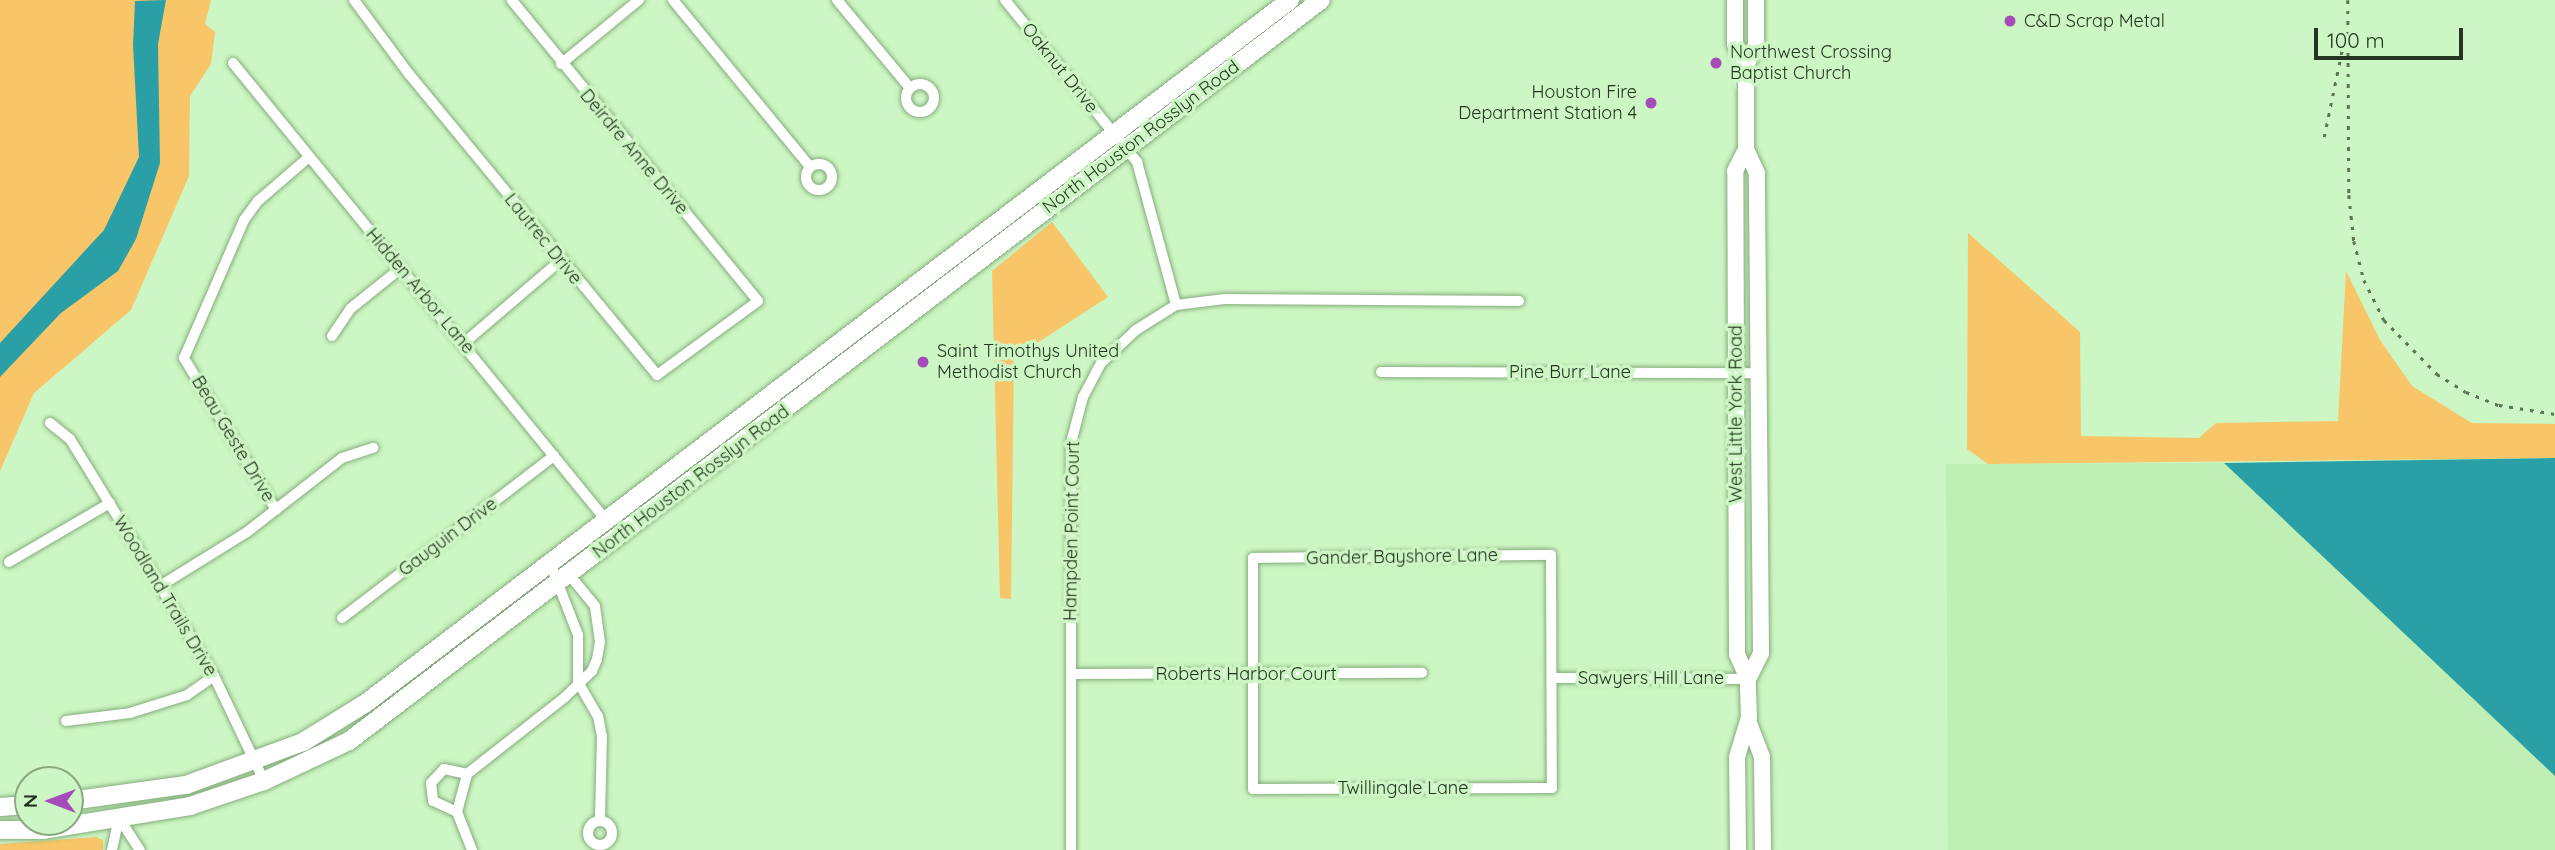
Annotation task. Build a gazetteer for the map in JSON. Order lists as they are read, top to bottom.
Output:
{
  "streets": {
    "main road": ["North Houston Rosslyn Road", "West Little York Road"],
    "street": [
      "Oaknut Drive",
      "Deirdre Anne Drive",
      "Lautrec Drive",
      "Hidden Arbor Lane",
      "Pine Burr Lane",
      "Beau Geste Drive",
      "Hampden Point Court",
      "Gauguin Drive",
      "Gander Bayshore Lane",
      "Woodland Trails Drive",
      "Roberts Harbor Court",
      "Sawyers Hill Lane",
      "Twillingale Lane"
    ]
  },
  "crossings": [
    ["Oaknut Drive", "North Houston Rosslyn Road"],
    ["Oaknut Drive", "Hampden Point Court"],
    ["North Houston Rosslyn Road", "Hidden Arbor Lane"],
    ["North Houston Rosslyn Road", "Woodland Trails Drive"],
    ["Deirdre Anne Drive", "Lautrec Drive"],
    ["Hidden Arbor Lane", "Beau Geste Drive"],
    ["Hidden Arbor Lane", "Gauguin Drive"],
    ["Pine Burr Lane", "West Little York Road"],
    ["West Little York Road", "Sawyers Hill Lane"],
    ["Hampden Point Court", "Roberts Harbor Court"],
    ["Gander Bayshore Lane", "Roberts Harbor Court"],
    ["Gander Bayshore Lane", "Sawyers Hill Lane"],
    ["Gander Bayshore Lane", "Twillingale Lane"],
    ["Roberts Harbor Court", "Twillingale Lane"],
    ["Sawyers Hill Lane", "Twillingale Lane"]
  ],
  "places": [
    "C&D Scrap Metal",
    "Northwest Crossing Baptist Church",
    "Houston Fire Department Station 4",
    "Saint Timothys United Methodist Church"
  ],
  "scale_bar": "100 m",
  "north": "left"
}
